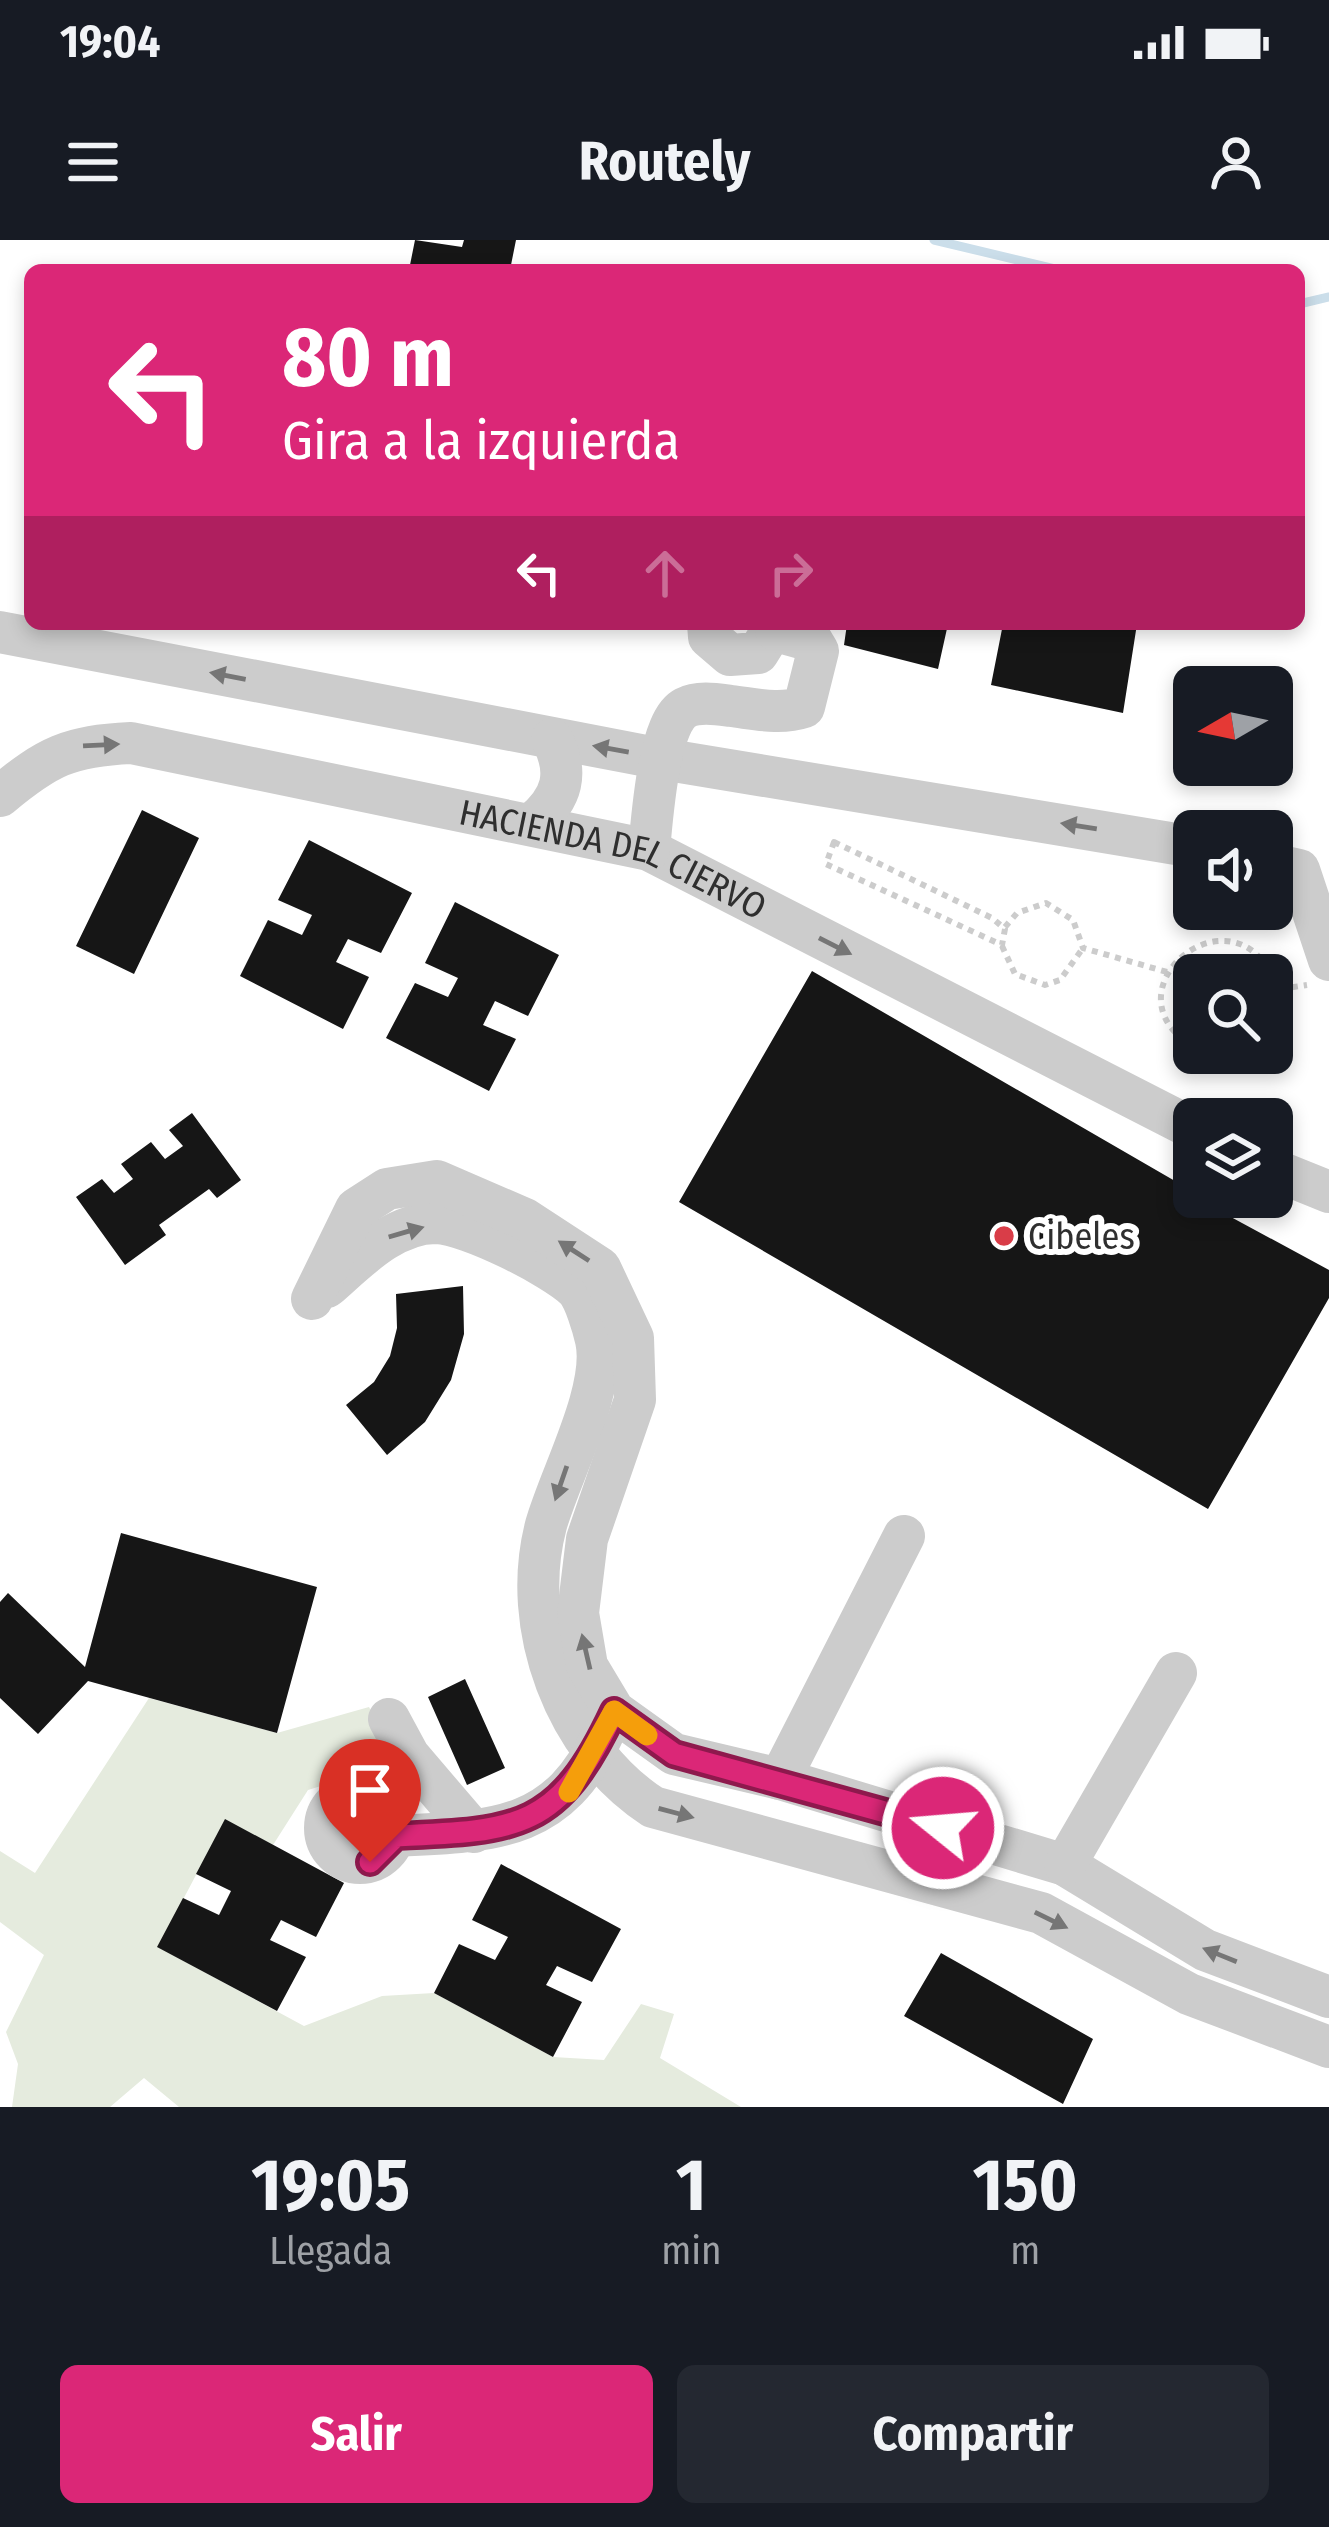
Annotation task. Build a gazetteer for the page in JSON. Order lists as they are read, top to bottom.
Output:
{
  "streets": {
    "street": ["HACIENDA DEL CIERVO"]
  },
  "places": ["Cibeles"],
  "north": "left",
  "page": {
    "status": "19:04",
    "header": "Routely",
    "turn": ["80 m", "Gira a la izquierda"],
    "eta": [
      "19:05",
      "Llegada",
      "1",
      "min",
      "150",
      "m"
    ],
    "buttons": ["Salir", "Compartir"]
  }
}
